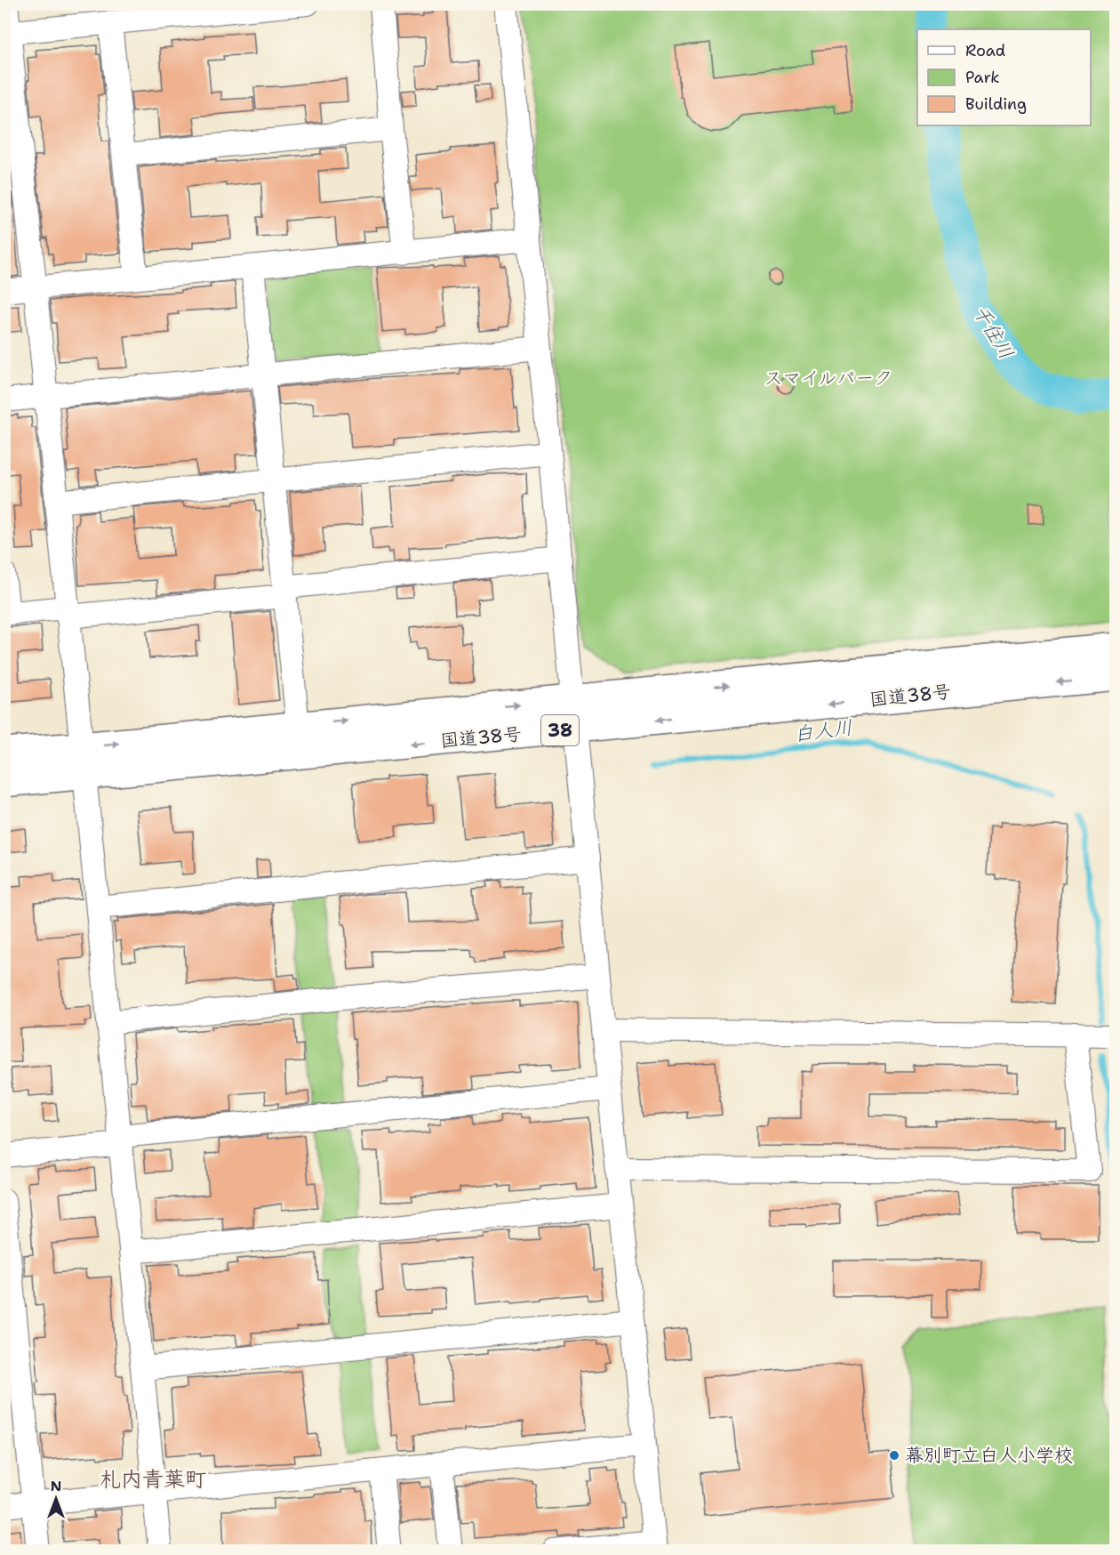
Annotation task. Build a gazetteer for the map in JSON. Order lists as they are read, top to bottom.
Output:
{
  "streets": {
    "highway": ["国道38号", "38"]
  },
  "districts": ["札内青葉町"],
  "water": ["千住川", "白人川"],
  "parks": ["スマイルパーク"],
  "places": ["幕別町立白人小学校"],
  "legend": ["Road", "Park", "Building"],
  "north": "top"
}
